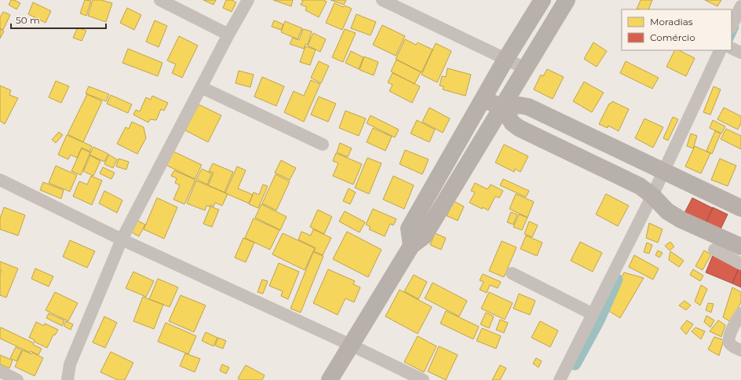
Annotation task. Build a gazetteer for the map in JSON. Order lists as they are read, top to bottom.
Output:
{
  "legend": ["Moradias", "Comércio"],
  "scale_bar": "50 m"
}
